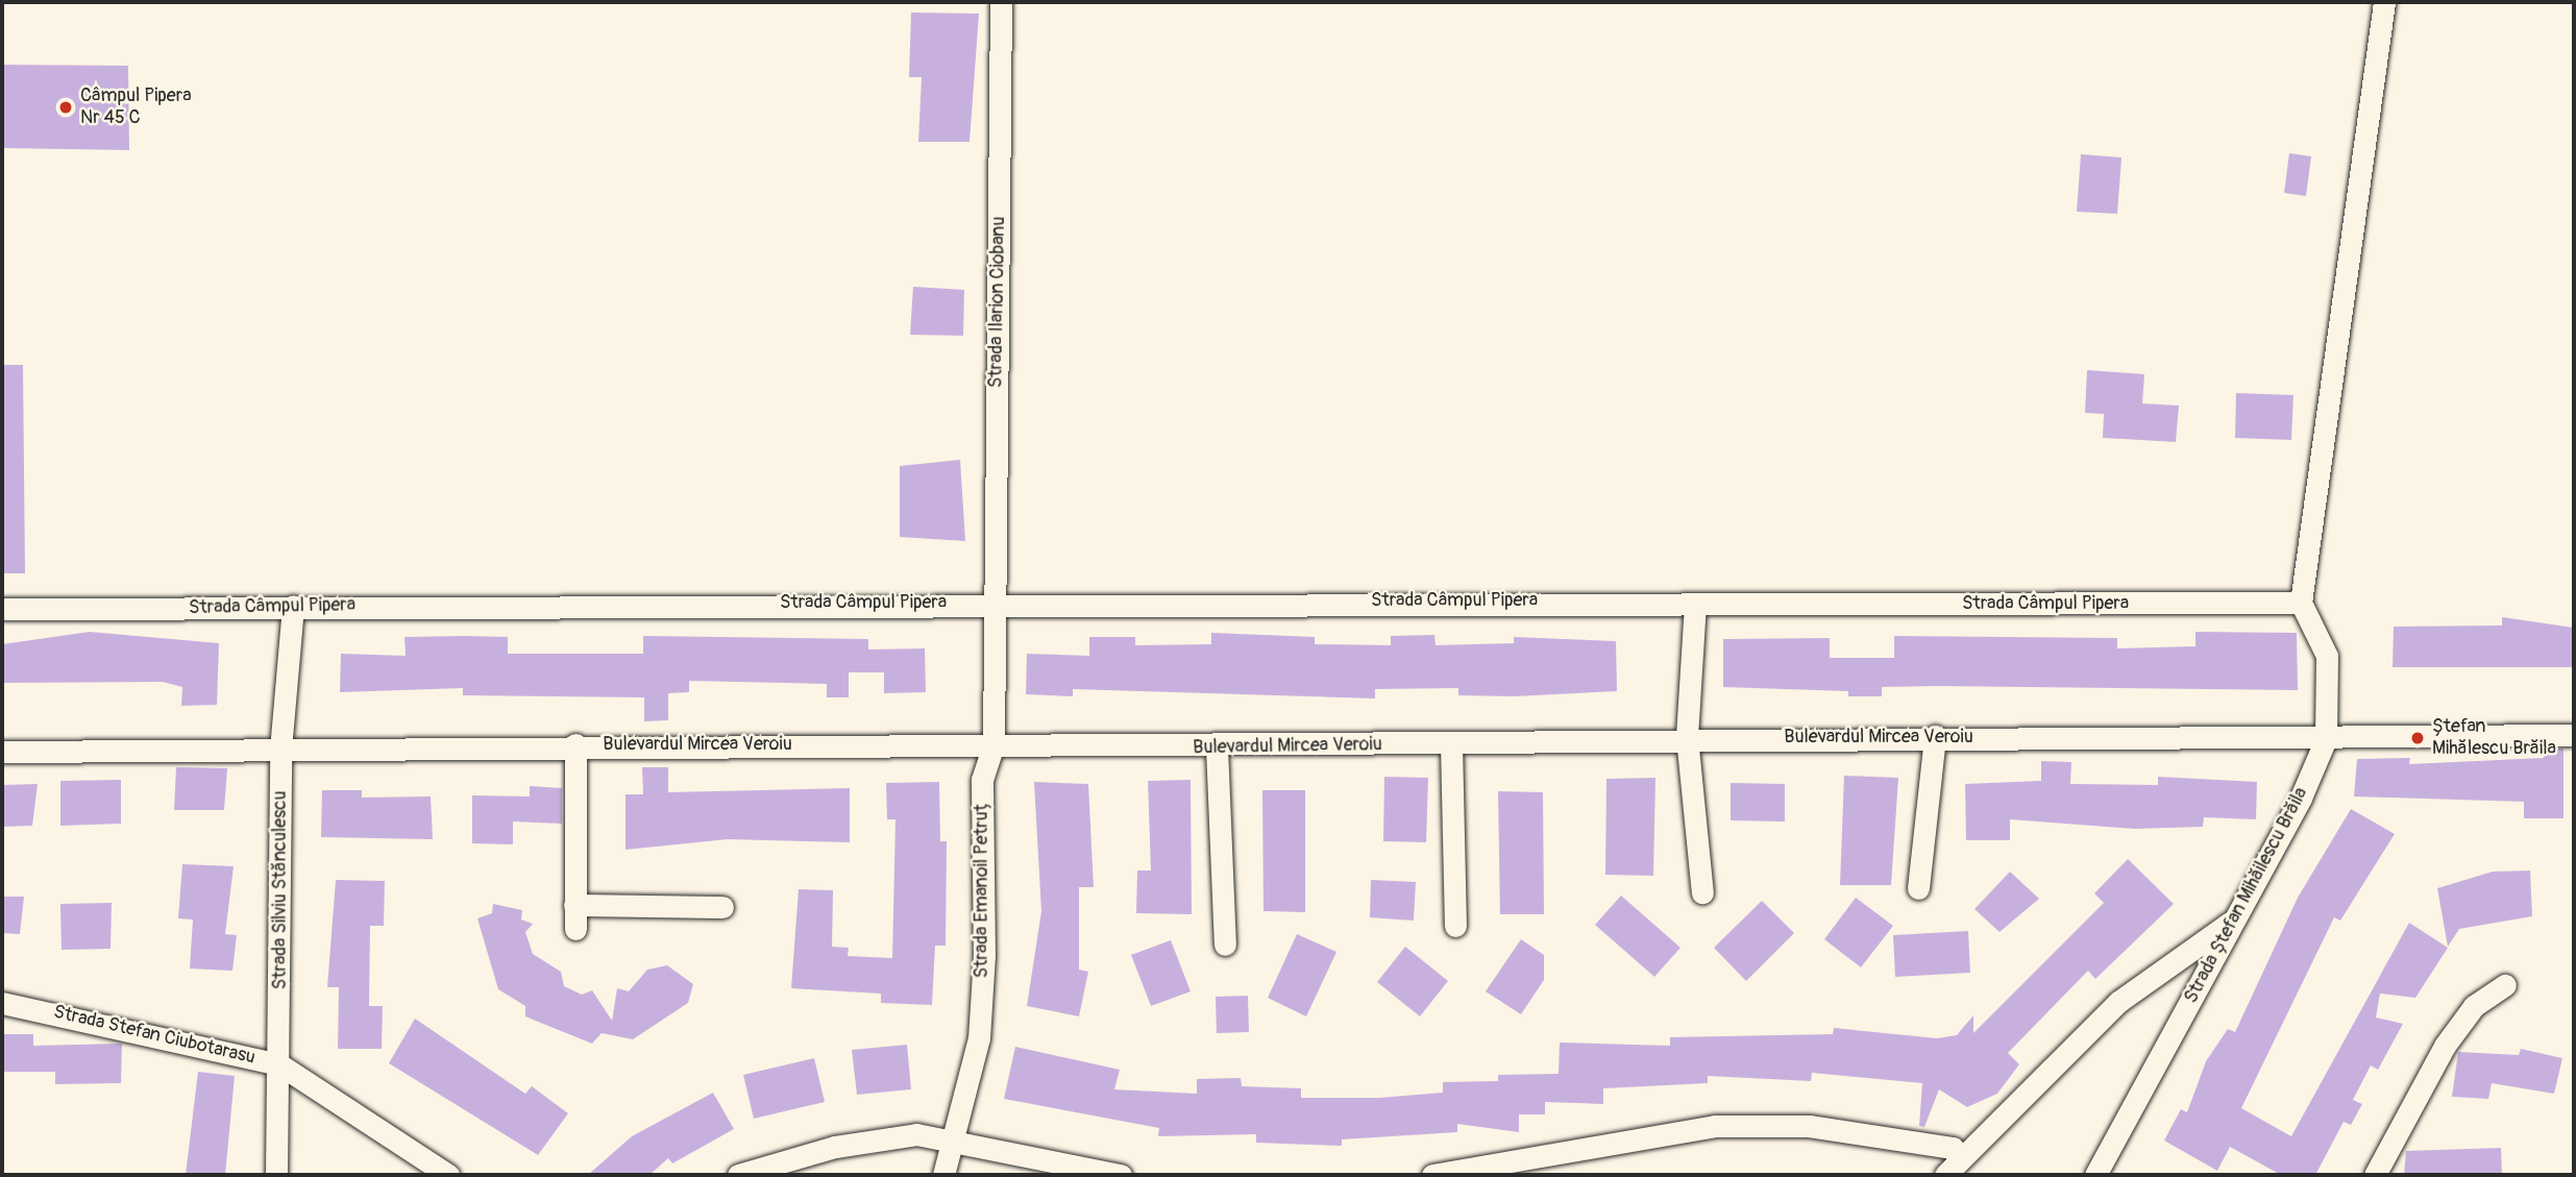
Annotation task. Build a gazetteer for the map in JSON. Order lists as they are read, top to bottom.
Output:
{
  "streets": {
    "street": [
      "Strada Ilarion Ciobanu",
      "Strada Câmpul Pipera",
      "Bulevardul Mircea Veroiu",
      "Strada Emanoil Petruț",
      "Strada Silviu Stănculescu",
      "Strada Ștefan Mihăilescu Brăila",
      "Strada Stefan Ciubotarasu"
    ]
  },
  "crossings": [
    ["Strada Ilarion Ciobanu", "Strada Câmpul Pipera"],
    ["Strada Ilarion Ciobanu", "Strada Emanoil Petruț"],
    ["Strada Câmpul Pipera", "Strada Emanoil Petruț"],
    ["Strada Câmpul Pipera", "Strada Silviu Stănculescu"],
    ["Strada Câmpul Pipera", "Strada Ștefan Mihăilescu Brăila"],
    ["Bulevardul Mircea Veroiu", "Strada Emanoil Petruț"],
    ["Bulevardul Mircea Veroiu", "Strada Silviu Stănculescu"],
    ["Bulevardul Mircea Veroiu", "Strada Ștefan Mihăilescu Brăila"],
    ["Strada Silviu Stănculescu", "Strada Stefan Ciubotarasu"]
  ],
  "places": ["Câmpul Pipera Nr 45 C", "Ștefan Mihălescu Brăila"]
}
